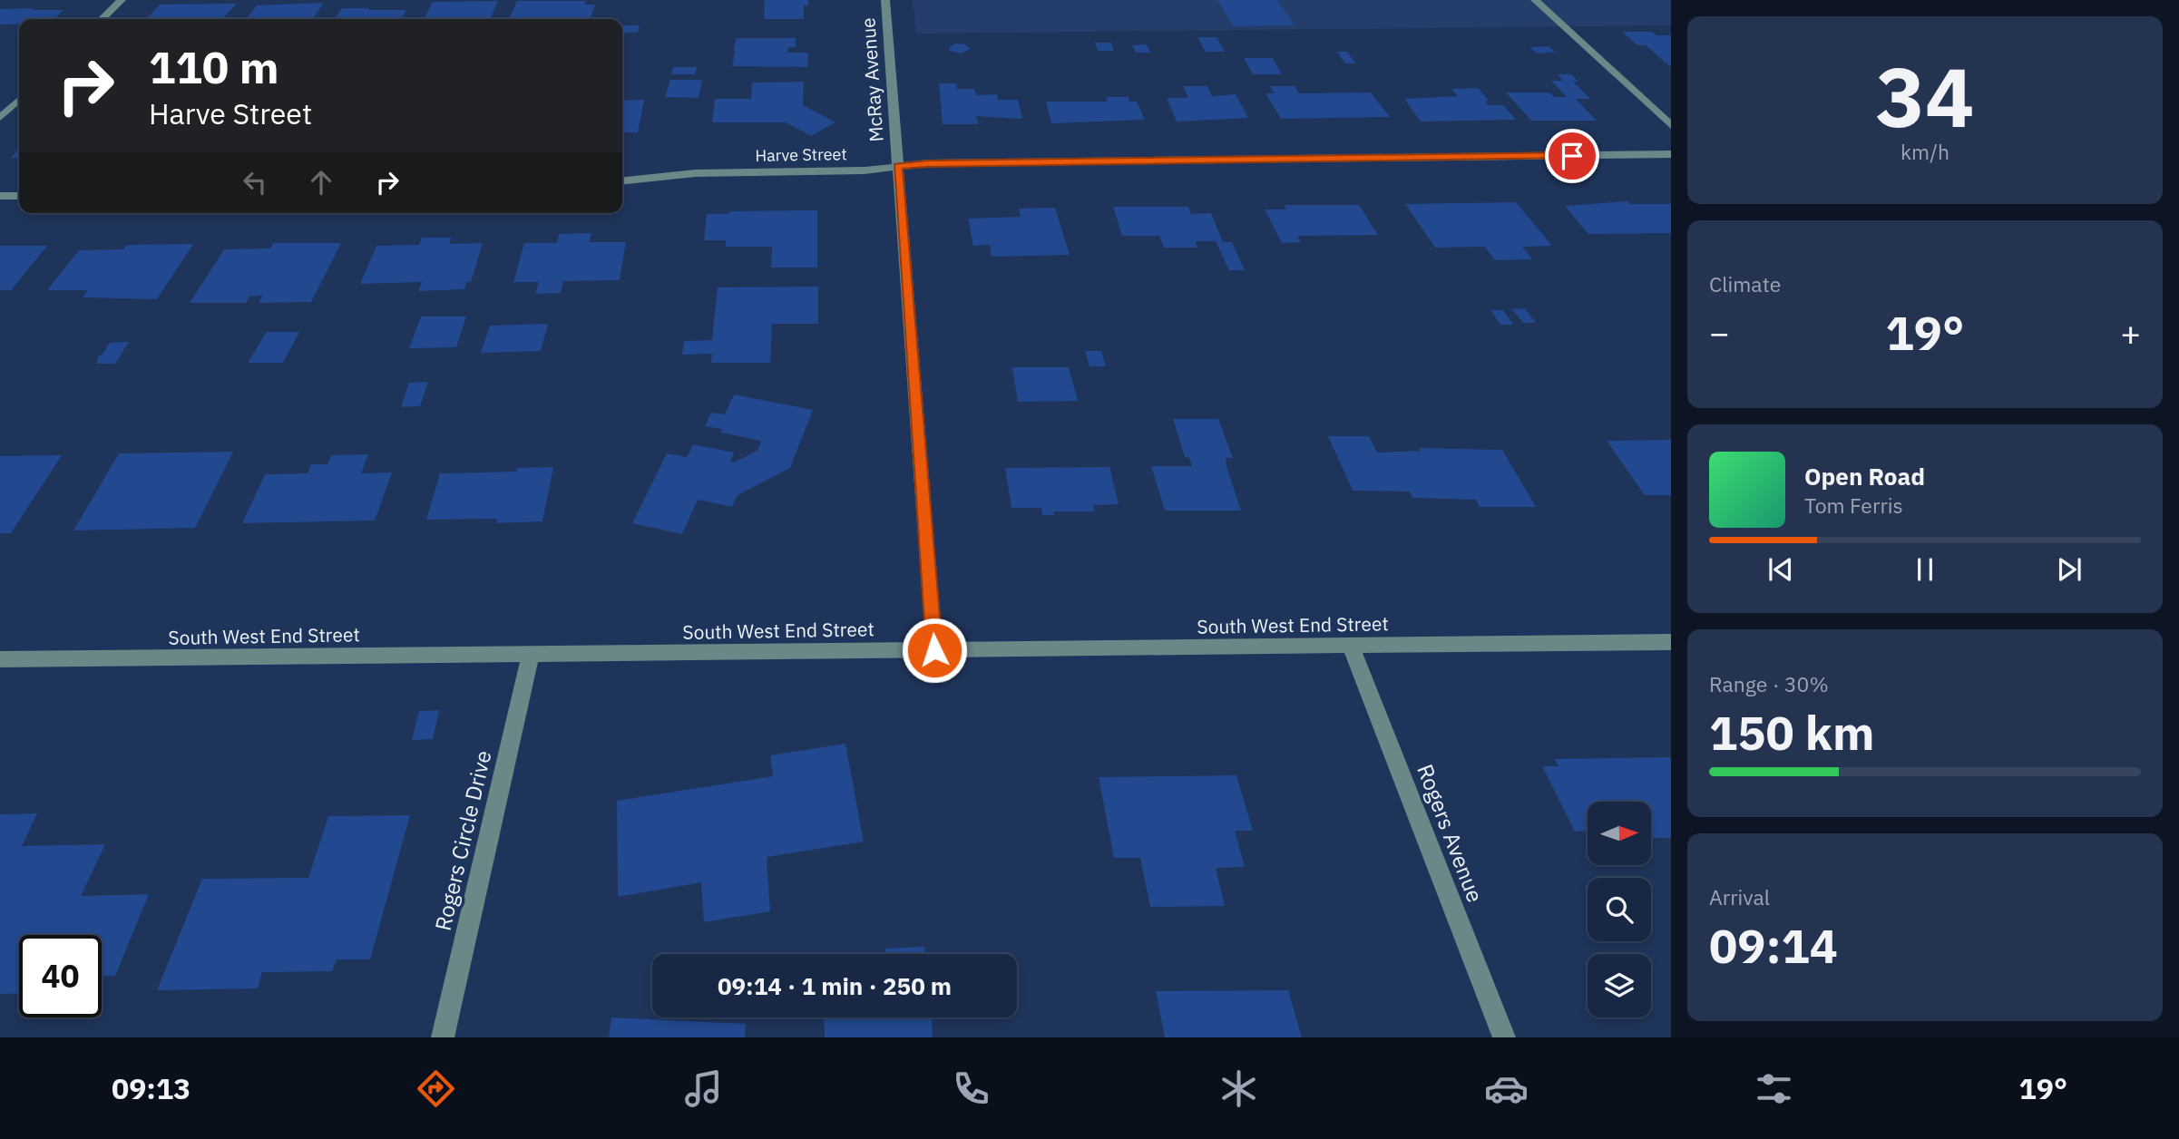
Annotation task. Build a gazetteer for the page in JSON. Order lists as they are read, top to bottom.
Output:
{
  "streets": {
    "street": [
      "McRay Avenue",
      "Harve Street",
      "South West End Street",
      "Rogers Avenue",
      "Rogers Circle Drive"
    ]
  },
  "crossings": [
    ["McRay Avenue", "Harve Street"],
    ["McRay Avenue", "South West End Street"],
    ["South West End Street", "Rogers Avenue"],
    ["South West End Street", "Rogers Circle Drive"]
  ],
  "north": "right",
  "page": {
    "tile": [
      ["34", "km/h"],
      "Climate",
      ["Range · 30%", "150 km"],
      ["Arrival", "09:14"]
    ],
    "turn": ["110 m", "Harve Street"],
    "heat": ["−", "19°", "+"],
    "song": ["Open Road", "Tom Ferris"],
    "limit": "40",
    "trip": "09:14 · 1 min · 250 m",
    "tabs": ["09:13", "19°"]
  }
}
